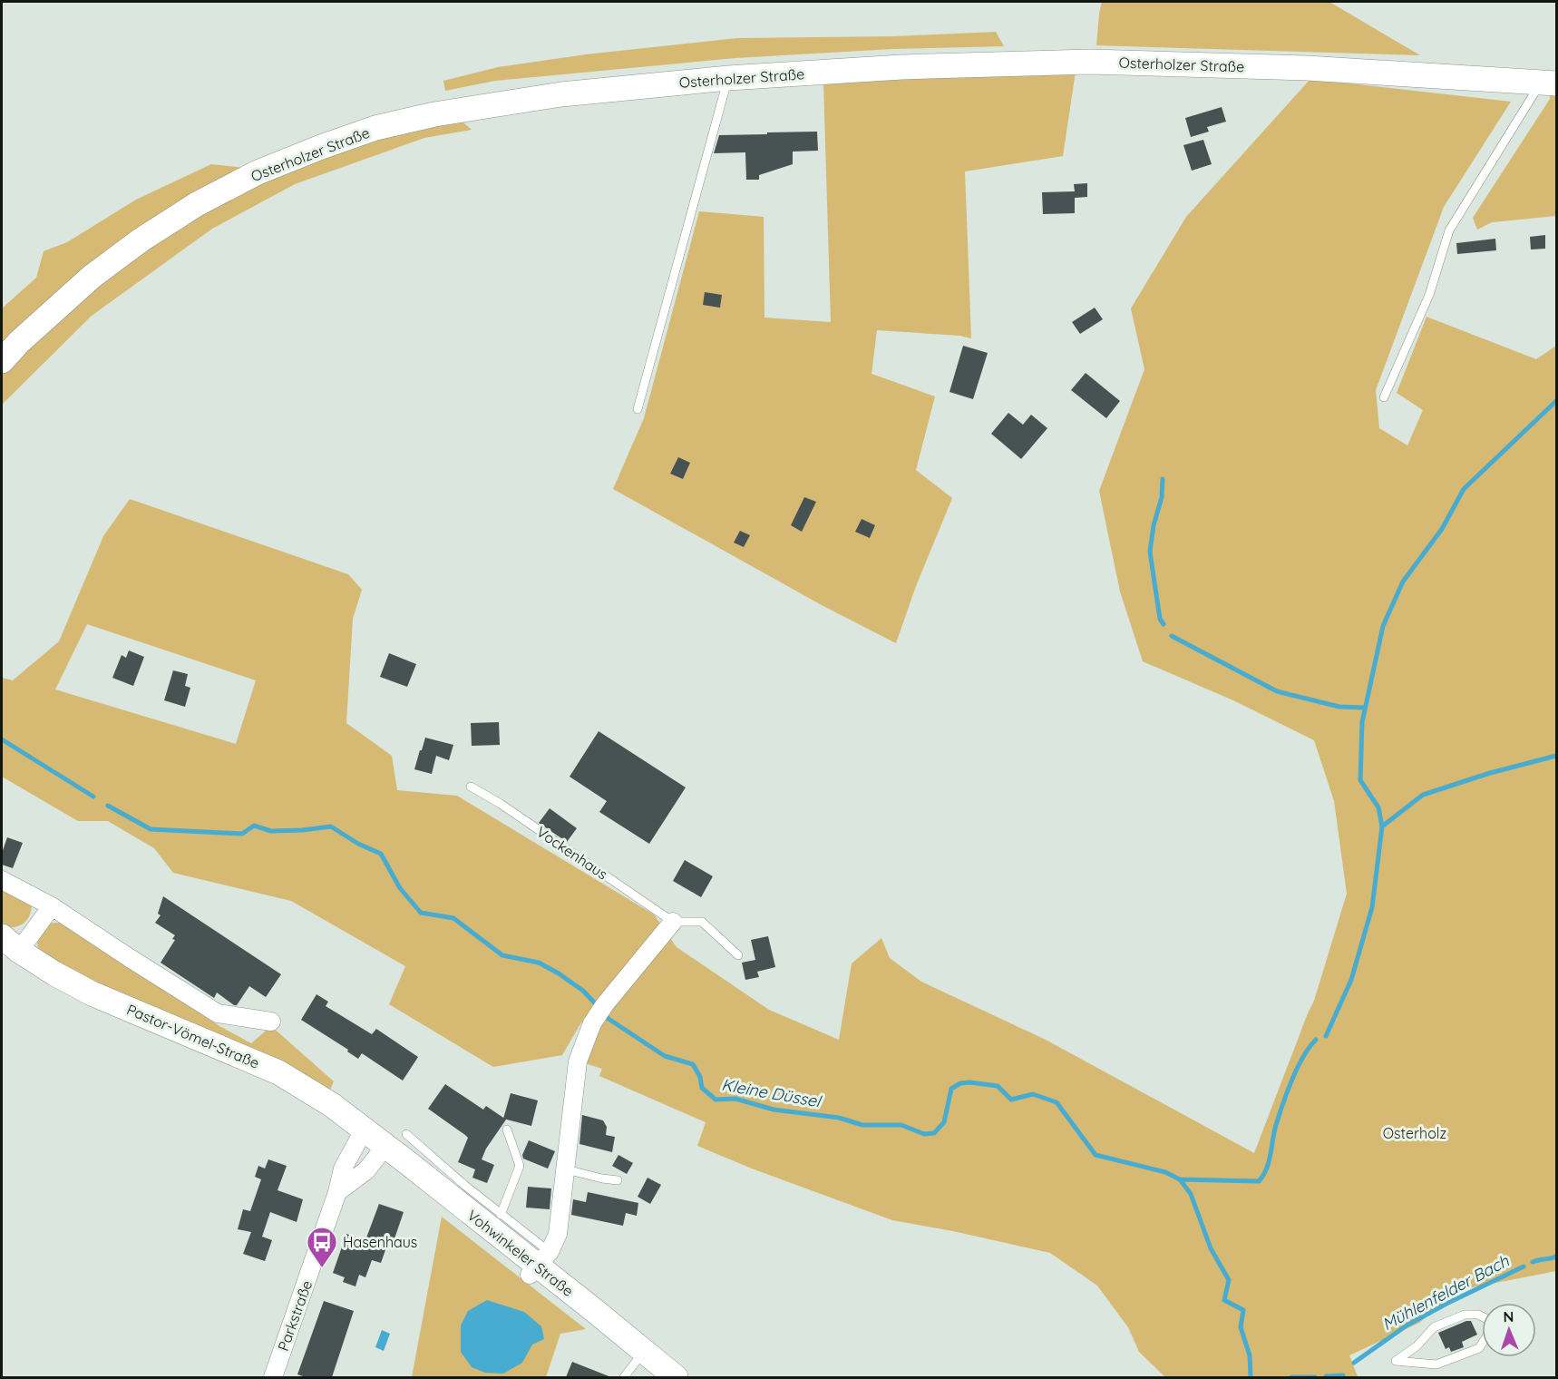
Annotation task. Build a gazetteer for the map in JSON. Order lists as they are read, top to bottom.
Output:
{
  "streets": {
    "main road": ["Osterholzer Straße", "Pastor-Vömel-Straße", "Vohwinkeler Straße"],
    "street": ["Parkstraße"],
    "lane": ["Vockenhaus"]
  },
  "crossings": [
    ["Pastor-Vömel-Straße", "Vohwinkeler Straße"],
    ["Pastor-Vömel-Straße", "Parkstraße"],
    ["Vohwinkeler Straße", "Parkstraße"]
  ],
  "water": ["Kleine Düssel", "Mühlenfelder Bach"],
  "parks": ["Osterholz"],
  "places": {
    "bus stop": ["Hasenhaus"]
  },
  "north": "top"
}
